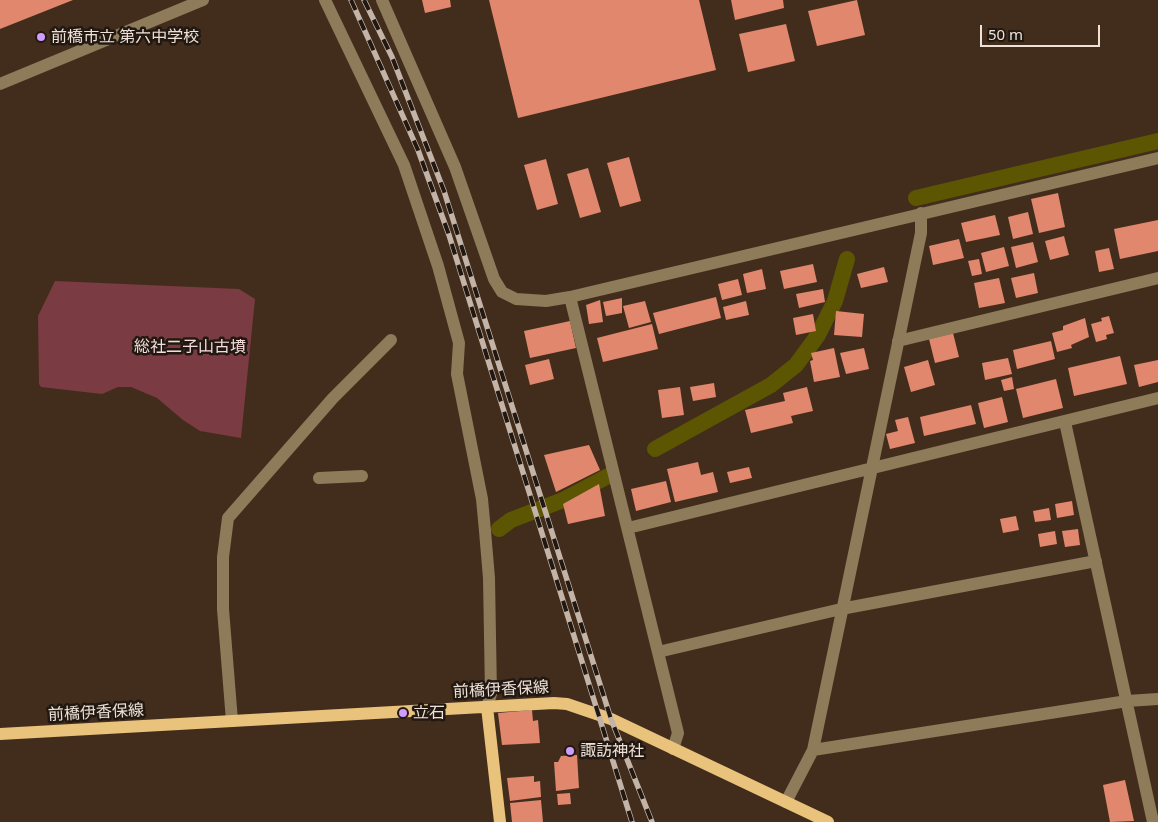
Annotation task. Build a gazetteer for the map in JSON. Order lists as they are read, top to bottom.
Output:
{
  "streets": {
    "main road": ["前橋伊香保線"]
  },
  "parks": ["総社二子山古墳"],
  "places": ["前橋市立 第六中学校", "立石", "諏訪神社"],
  "scale_bar": "50 m"
}
